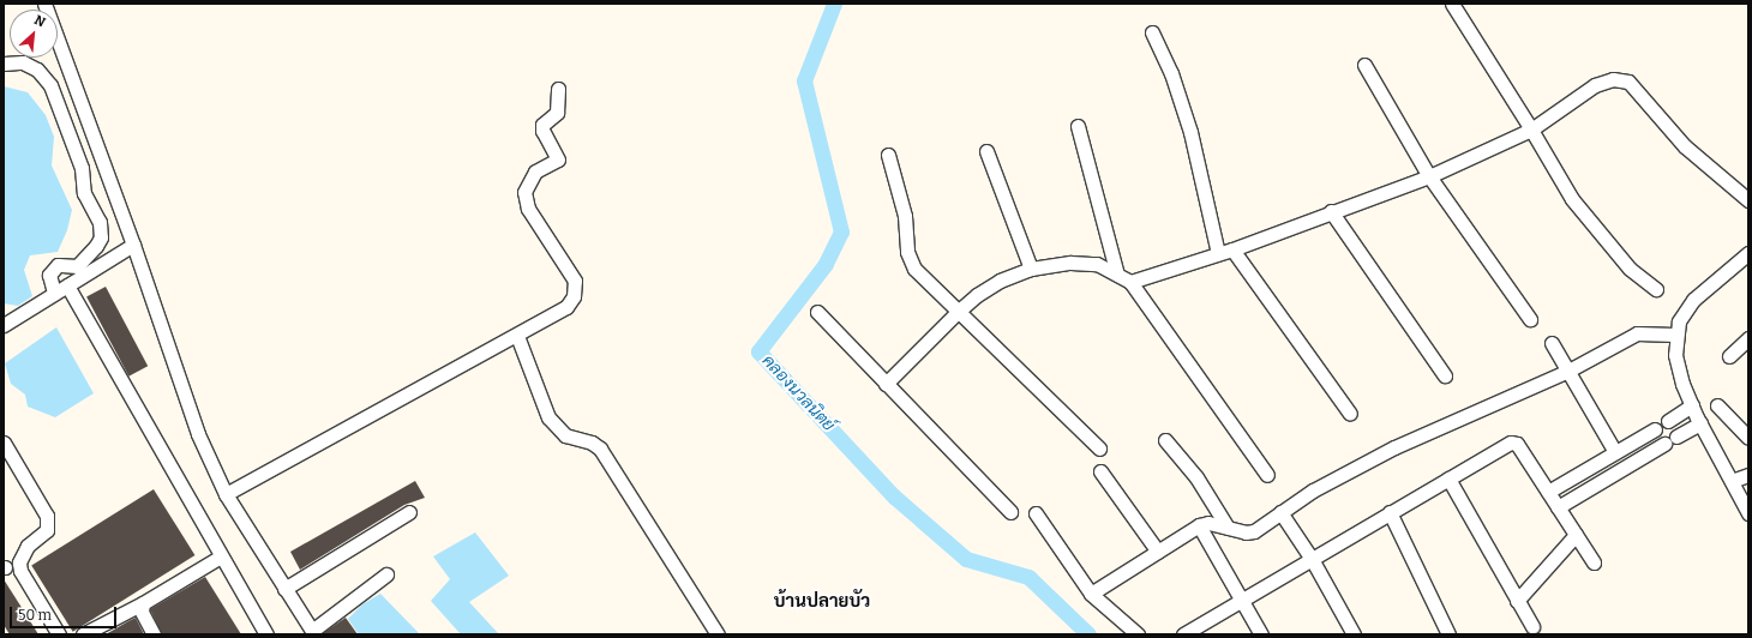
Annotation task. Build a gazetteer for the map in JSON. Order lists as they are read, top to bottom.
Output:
{
  "districts": ["บ้านปลายบัว"],
  "water": ["คลองนวลนิตย์"],
  "scale_bar": "50 m",
  "north": "top right"
}
